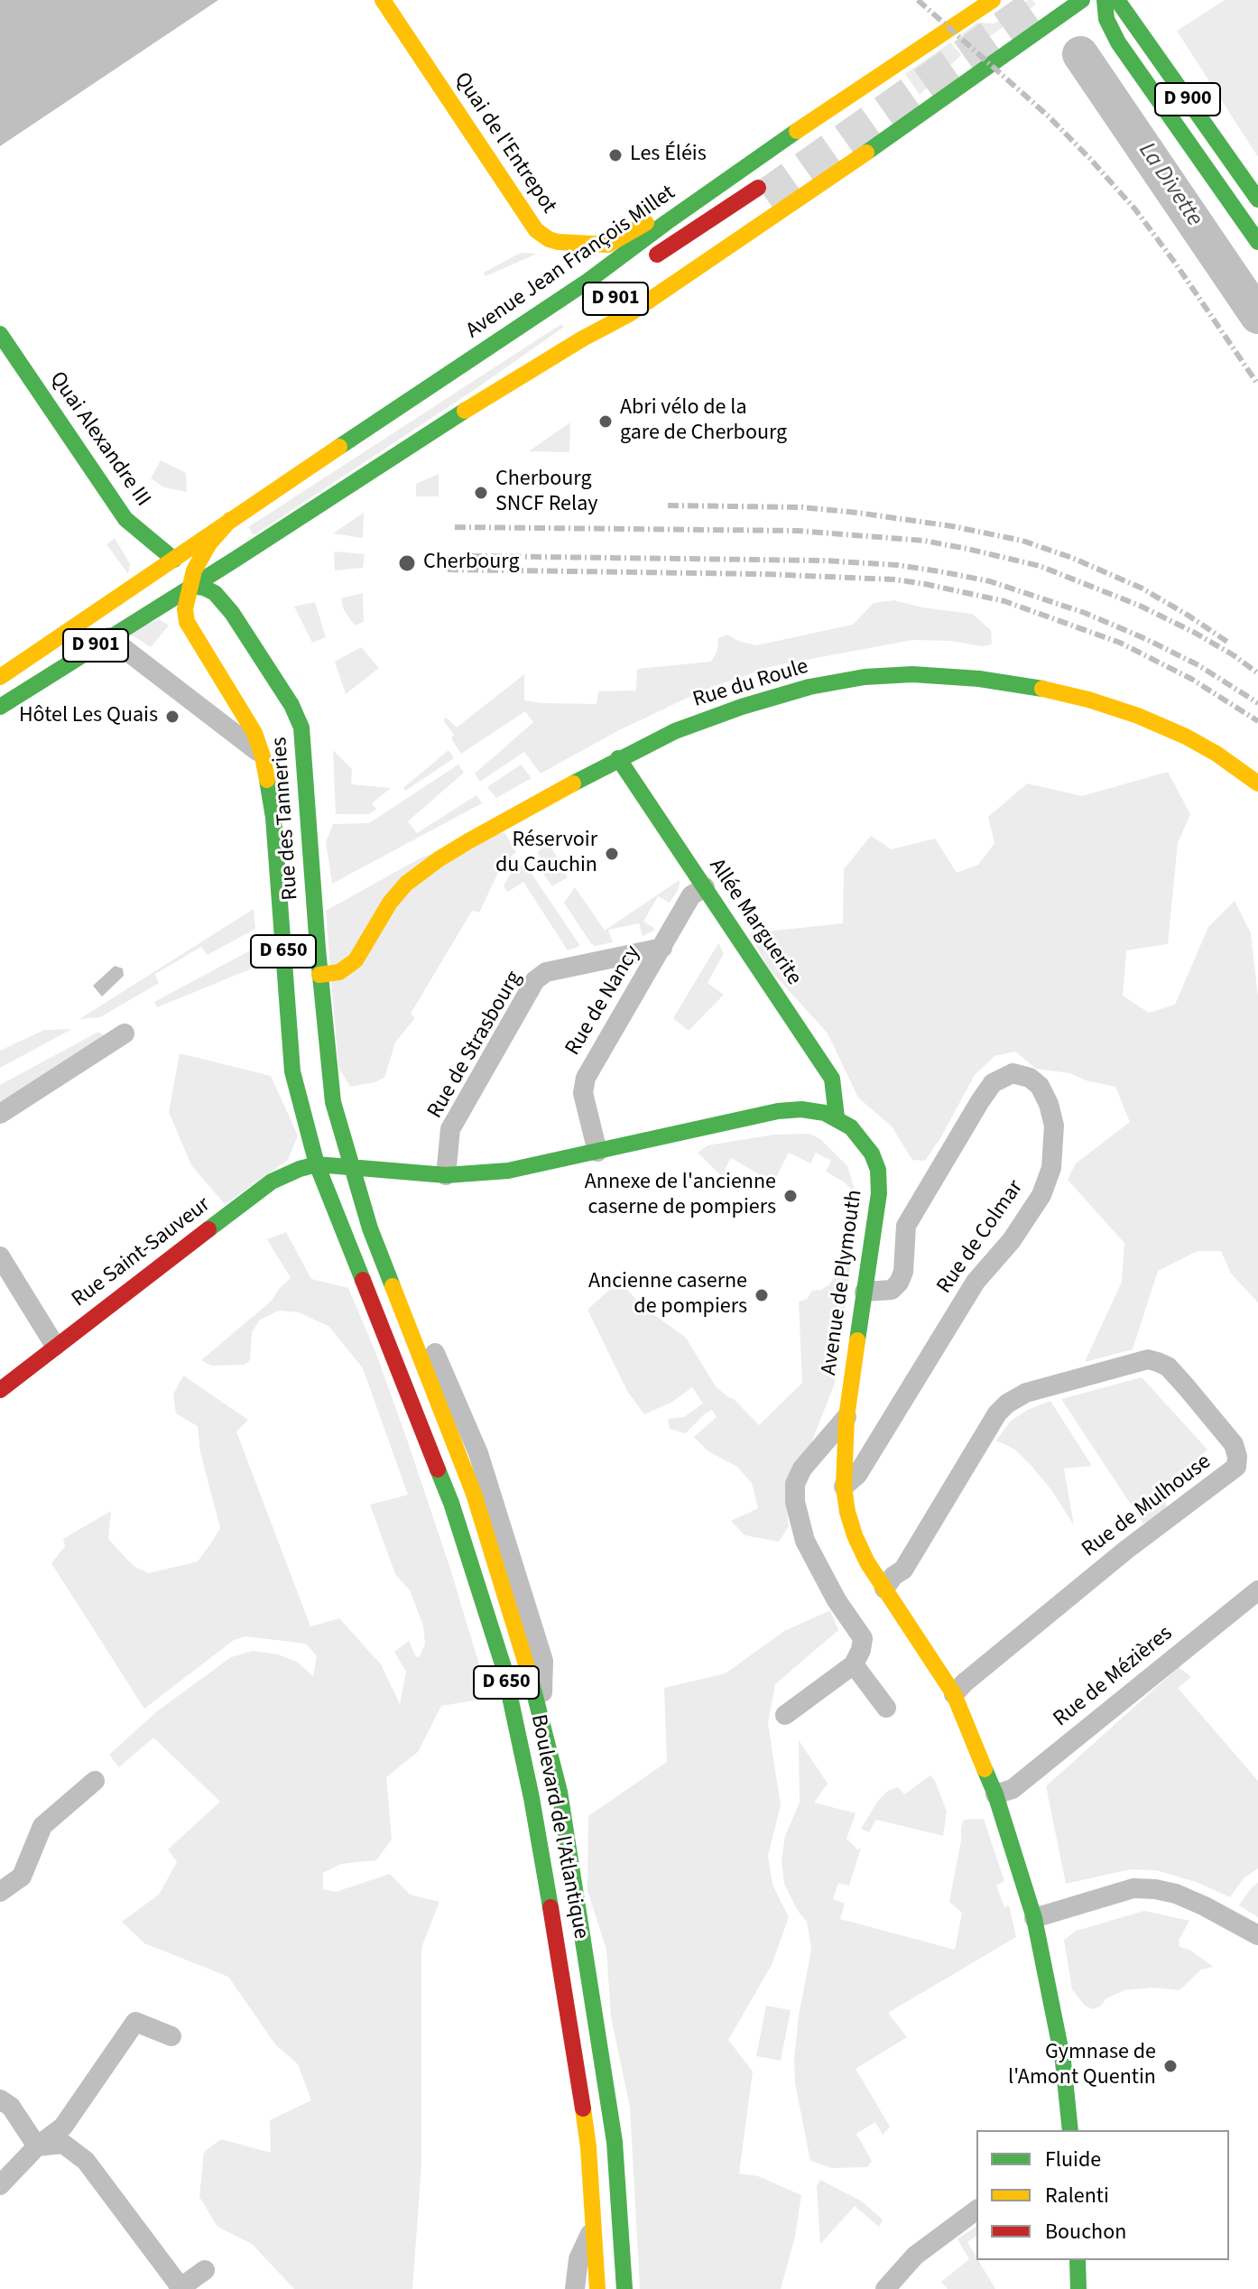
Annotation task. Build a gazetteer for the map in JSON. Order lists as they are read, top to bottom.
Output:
{
  "streets": {
    "main road": [
      "D 900",
      "Quai de l'Entrepot",
      "Avenue Jean François Millet",
      "D 901",
      "Quai Alexandre III",
      "Rue du Roule",
      "Rue des Tanneries",
      "Allée Marguerite",
      "D 650",
      "Rue Saint-Sauveur",
      "Avenue de Plymouth",
      "Boulevard de l'Atlantique"
    ],
    "street": [
      "Rue de Nancy",
      "Rue de Strasbourg",
      "Rue de Colmar",
      "Rue de Mulhouse",
      "Rue de Mézières"
    ]
  },
  "crossings": [
    ["Quai de l'Entrepot", "Avenue Jean François Millet"],
    ["Avenue Jean François Millet", "D 901"],
    ["Avenue Jean François Millet", "Quai Alexandre III"],
    ["Avenue Jean François Millet", "D 650"],
    ["D 901", "Quai Alexandre III"],
    ["D 901", "Rue des Tanneries"],
    ["D 901", "D 650"],
    ["Quai Alexandre III", "D 650"],
    ["Rue du Roule", "Rue des Tanneries"],
    ["Rue du Roule", "Allée Marguerite"],
    ["Rue des Tanneries", "D 650"],
    ["Rue des Tanneries", "Rue Saint-Sauveur"],
    ["Rue des Tanneries", "Avenue de Plymouth"],
    ["Rue des Tanneries", "Boulevard de l'Atlantique"],
    ["Allée Marguerite", "Rue de Nancy"],
    ["Allée Marguerite", "Avenue de Plymouth"],
    ["Rue de Nancy", "Rue de Strasbourg"],
    ["Rue de Nancy", "Avenue de Plymouth"],
    ["Rue de Strasbourg", "Avenue de Plymouth"],
    ["Rue de Colmar", "Avenue de Plymouth"],
    ["Rue Saint-Sauveur", "Avenue de Plymouth"],
    ["Rue Saint-Sauveur", "Boulevard de l'Atlantique"],
    ["Avenue de Plymouth", "Rue de Mulhouse"],
    ["Avenue de Plymouth", "Rue de Mézières"],
    ["Avenue de Plymouth", "Boulevard de l'Atlantique"]
  ],
  "water": ["La Divette"],
  "places": [
    "Les Éléis",
    "Abri vélo de la gare de Cherbourg",
    "Cherbourg SNCF Relay",
    "Cherbourg",
    "Hôtel Les Quais",
    "Réservoir du Cauchin",
    "Annexe de l'ancienne caserne de pompiers",
    "Ancienne caserne de pompiers",
    "Gymnase de l'Amont Quentin"
  ],
  "legend": ["Fluide", "Ralenti", "Bouchon"]
}
